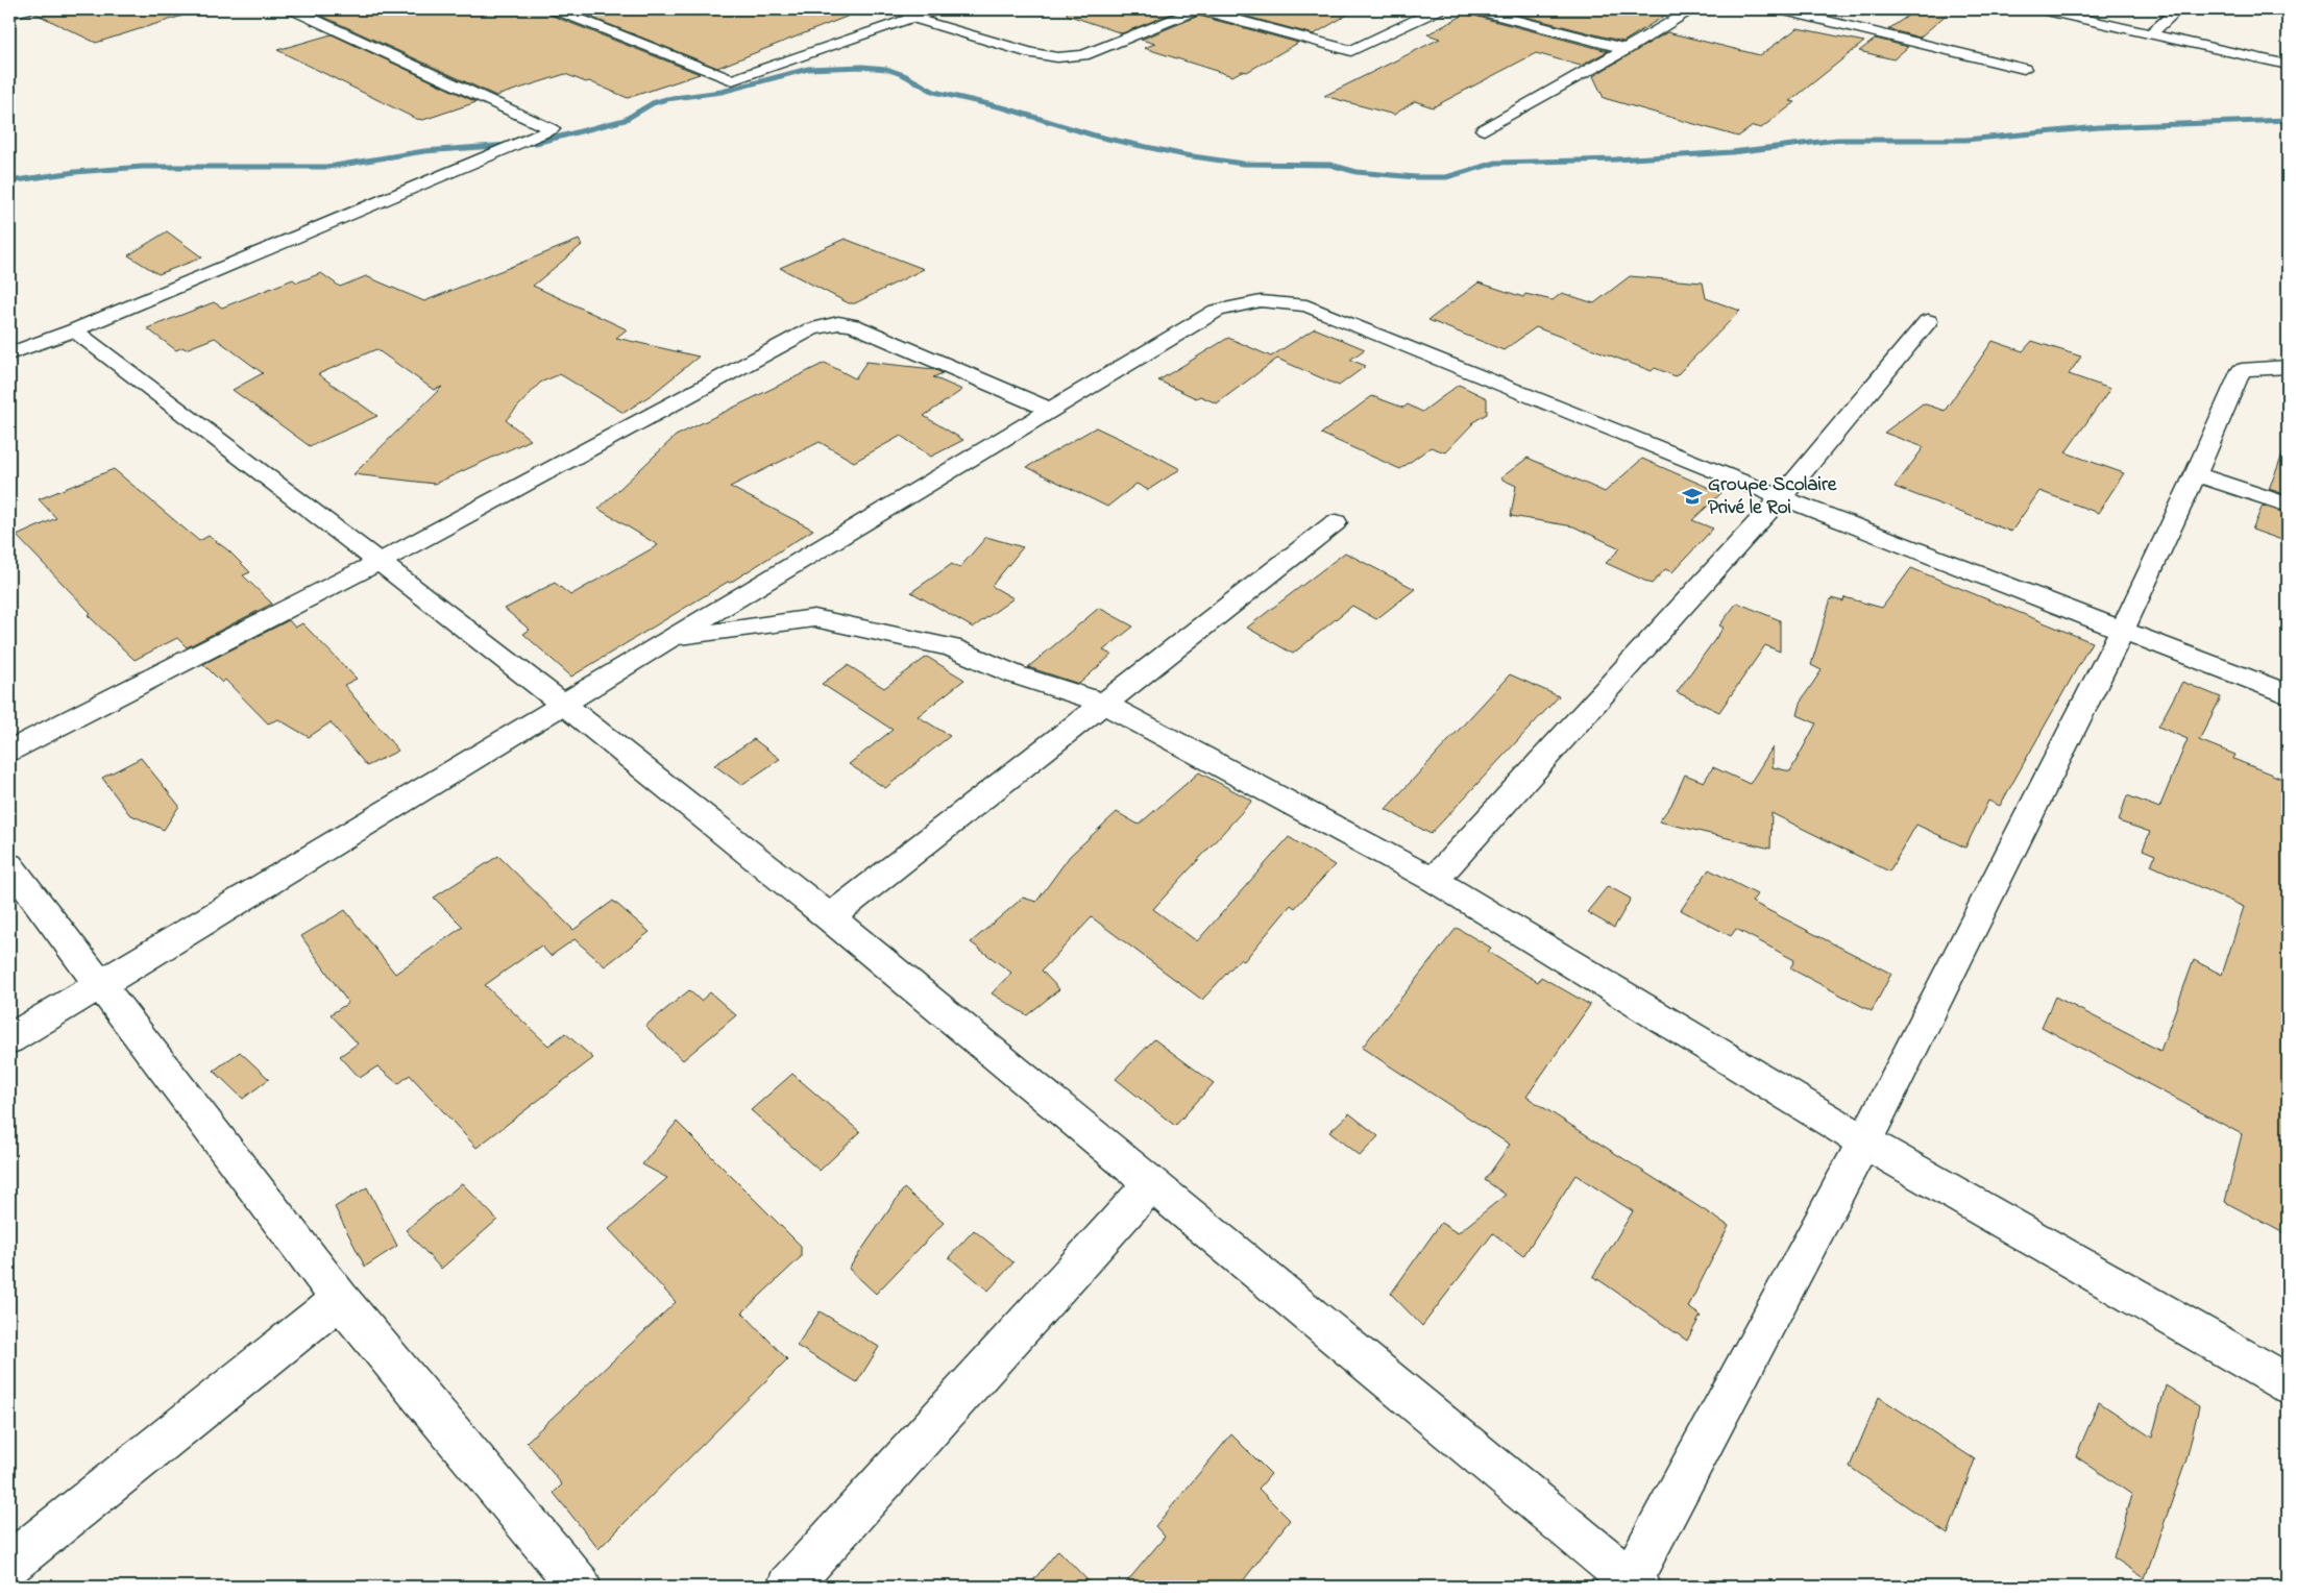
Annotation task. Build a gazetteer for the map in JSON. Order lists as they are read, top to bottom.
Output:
{
  "places": {
    "school or university": ["Groupe Scolaire Privé le Roi"]
  }
}
